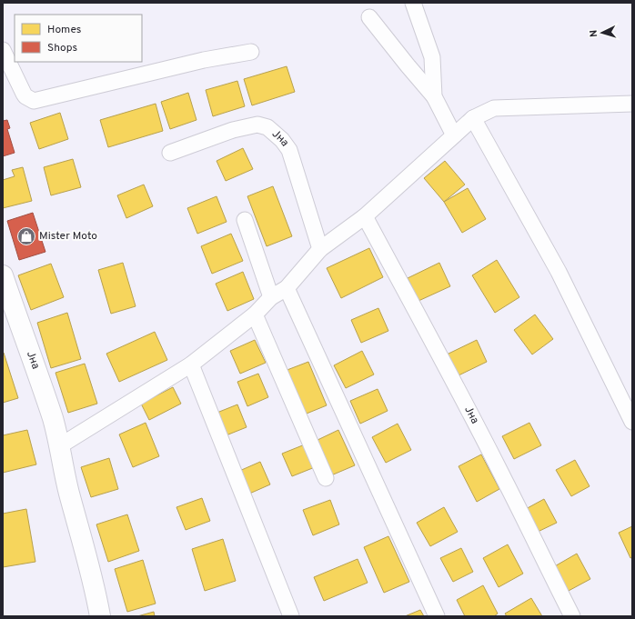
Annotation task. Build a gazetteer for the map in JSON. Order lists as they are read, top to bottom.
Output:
{
  "streets": {
    "street": ["Јна"]
  },
  "places": {
    "shop": ["Mister Moto"]
  },
  "legend": ["Homes", "Shops"],
  "north": "left"
}
